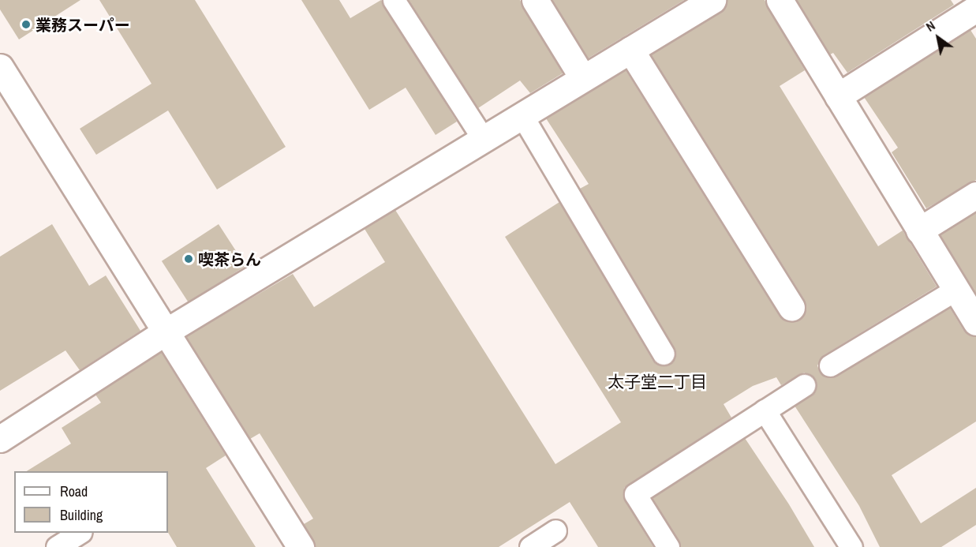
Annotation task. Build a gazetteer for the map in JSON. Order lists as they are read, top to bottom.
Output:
{
  "districts": ["太子堂二丁目"],
  "places": ["業務スーパー", "喫茶らん"],
  "legend": ["Road", "Building"],
  "north": "top left"
}
